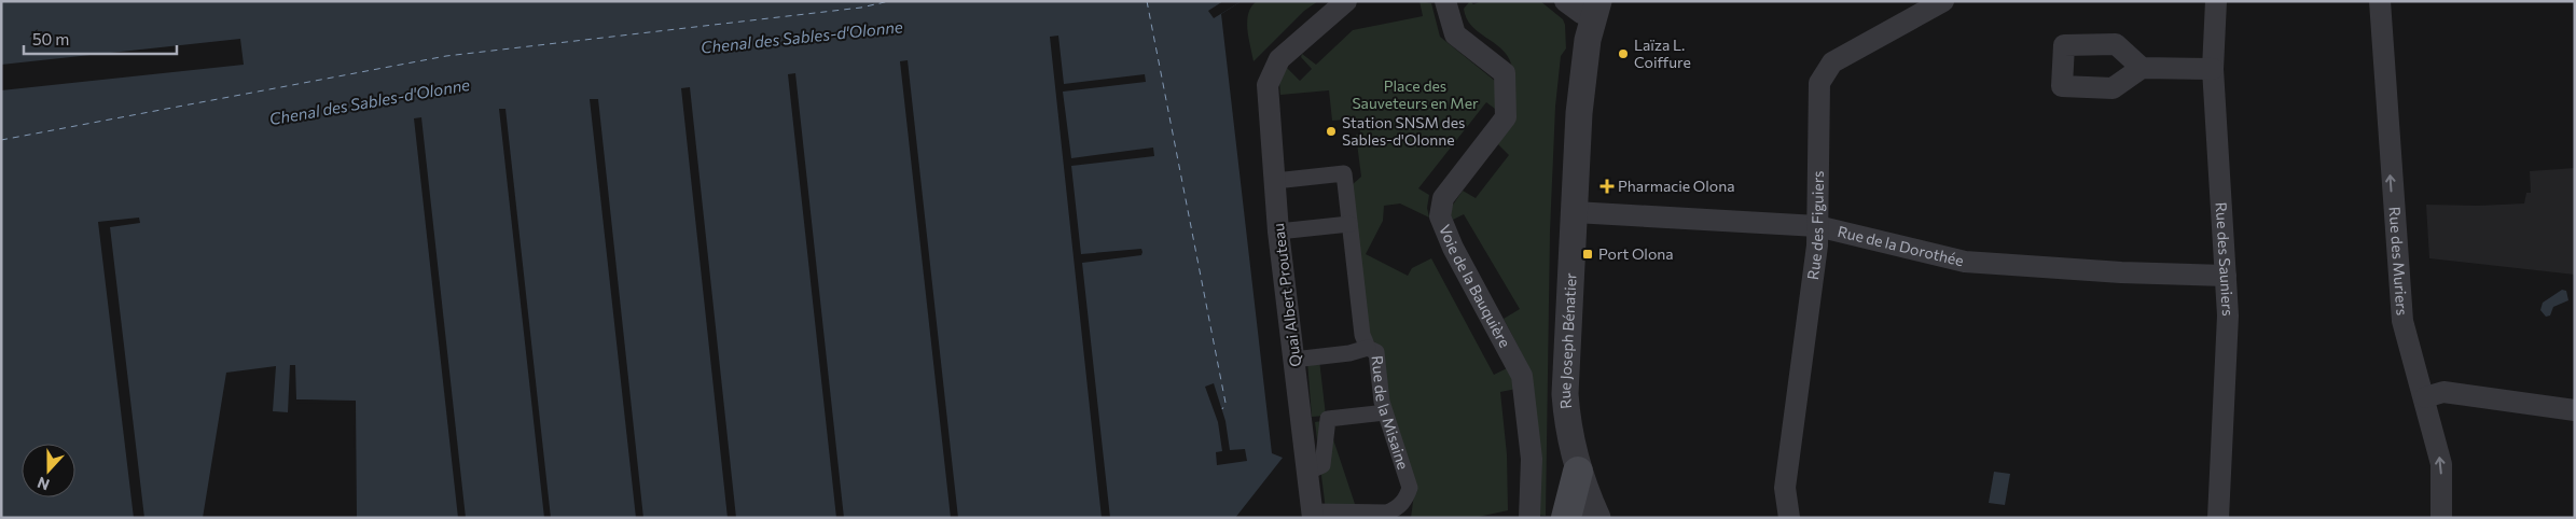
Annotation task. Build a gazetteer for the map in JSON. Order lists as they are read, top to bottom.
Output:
{
  "streets": {
    "street": [
      "Rue des Figuiers",
      "Rue de la Dorothée",
      "Rue des Sauniers",
      "Rue des Muriers",
      "Voie de la Bauquière",
      "Quai Albert Prouteau",
      "Rue Joseph Bénatier",
      "Rue de la Misaine"
    ]
  },
  "crossings": [
    ["Rue des Figuiers", "Rue de la Dorothée"],
    ["Rue de la Dorothée", "Rue des Sauniers"],
    ["Rue de la Dorothée", "Rue Joseph Bénatier"],
    ["Quai Albert Prouteau", "Rue de la Misaine"]
  ],
  "one_way": ["Rue des Muriers"],
  "water": ["Chenal des Sables-d'Olonne"],
  "parks": ["Place des Sauveteurs en Mer"],
  "places": {
    "other": ["Laïza L. Coiffure", "Station SNSM des Sables-d'Olonne"],
    "health": ["Pharmacie Olona"],
    "transit": ["Port Olona"]
  },
  "scale_bar": "50 m",
  "north": "bottom"
}
